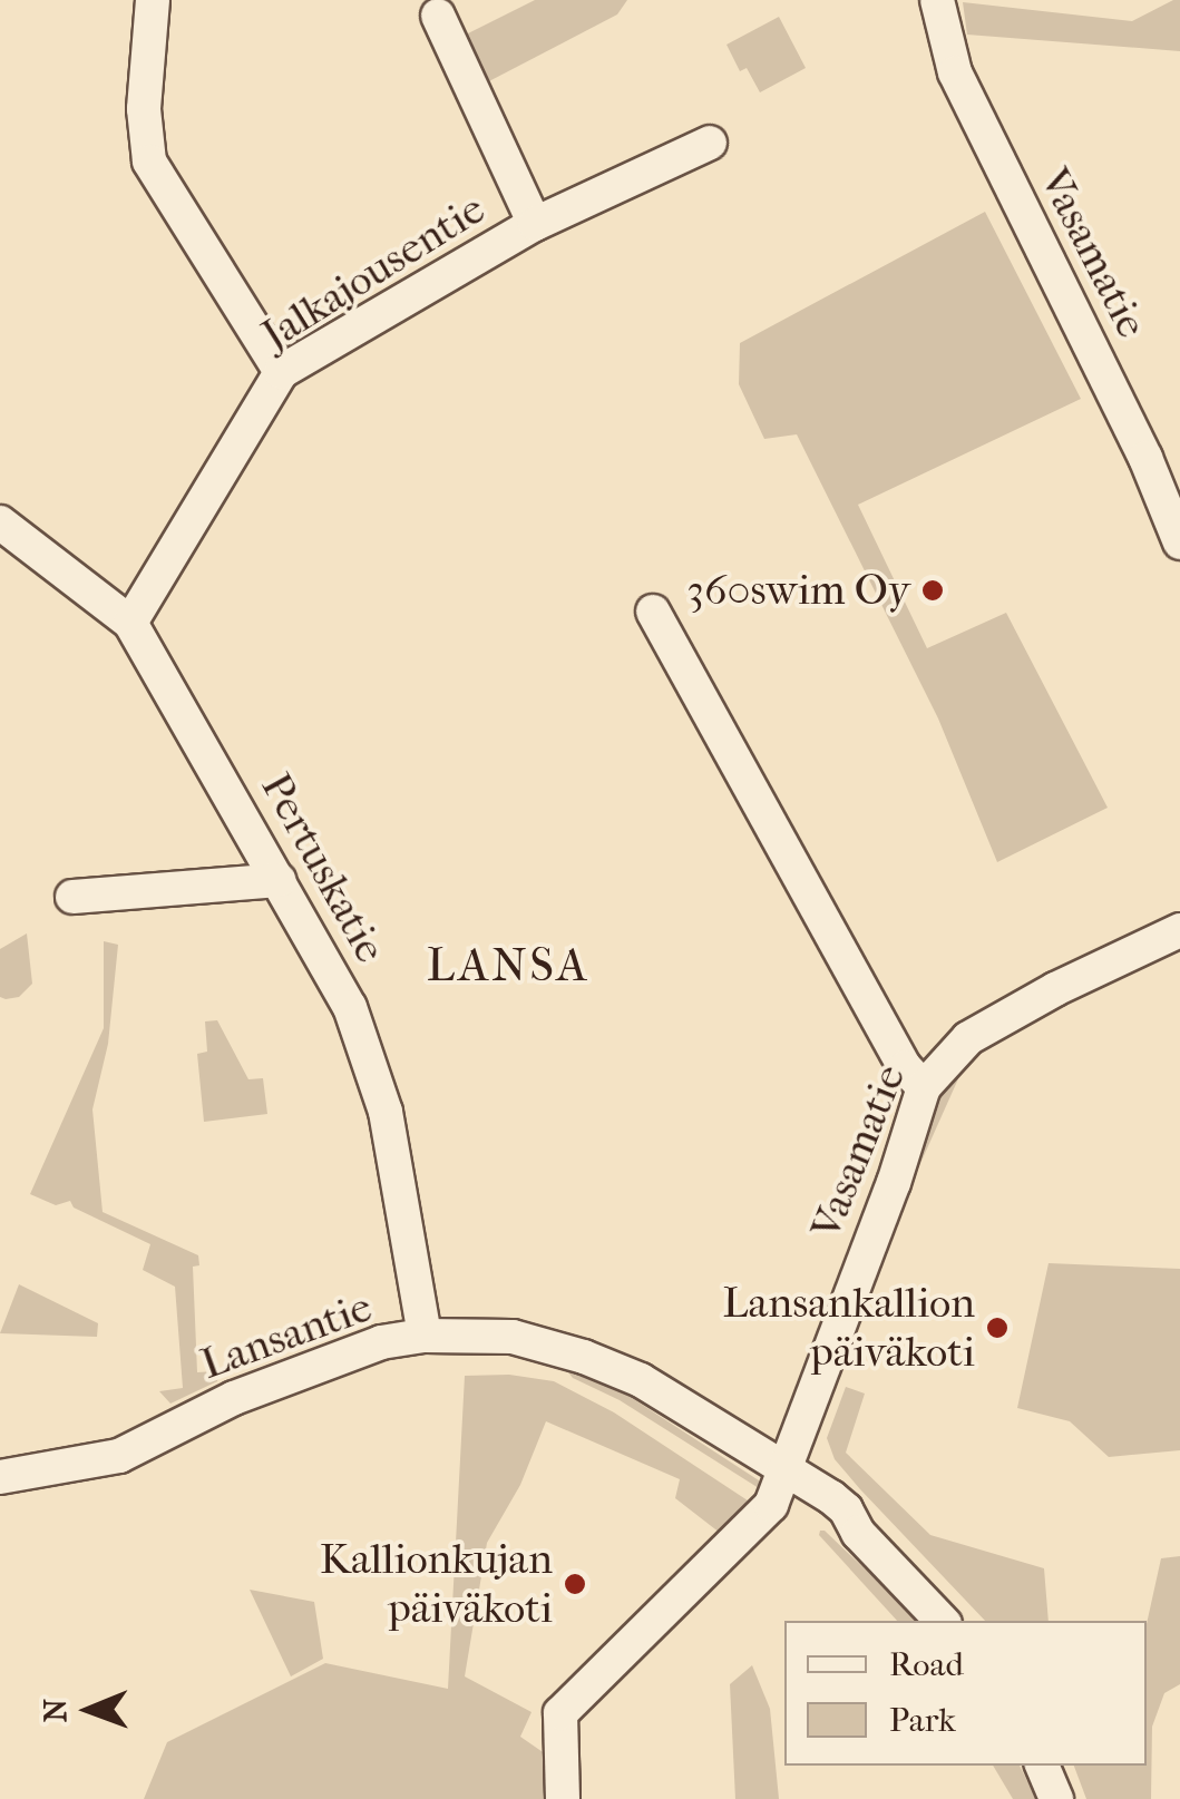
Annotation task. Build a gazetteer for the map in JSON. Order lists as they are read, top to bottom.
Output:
{
  "streets": {
    "street": [
      "Vasamatie",
      "Jalkajousentie",
      "Pertuskatie",
      "Lansantie"
    ]
  },
  "crossings": [
    ["Vasamatie", "Lansantie"],
    ["Jalkajousentie", "Pertuskatie"],
    ["Pertuskatie", "Lansantie"]
  ],
  "districts": ["LANSA"],
  "places": ["360swim Oy", "Lansankallion päiväkoti", "Kallionkujan päiväkoti"],
  "legend": ["Road", "Park"],
  "north": "left"
}
